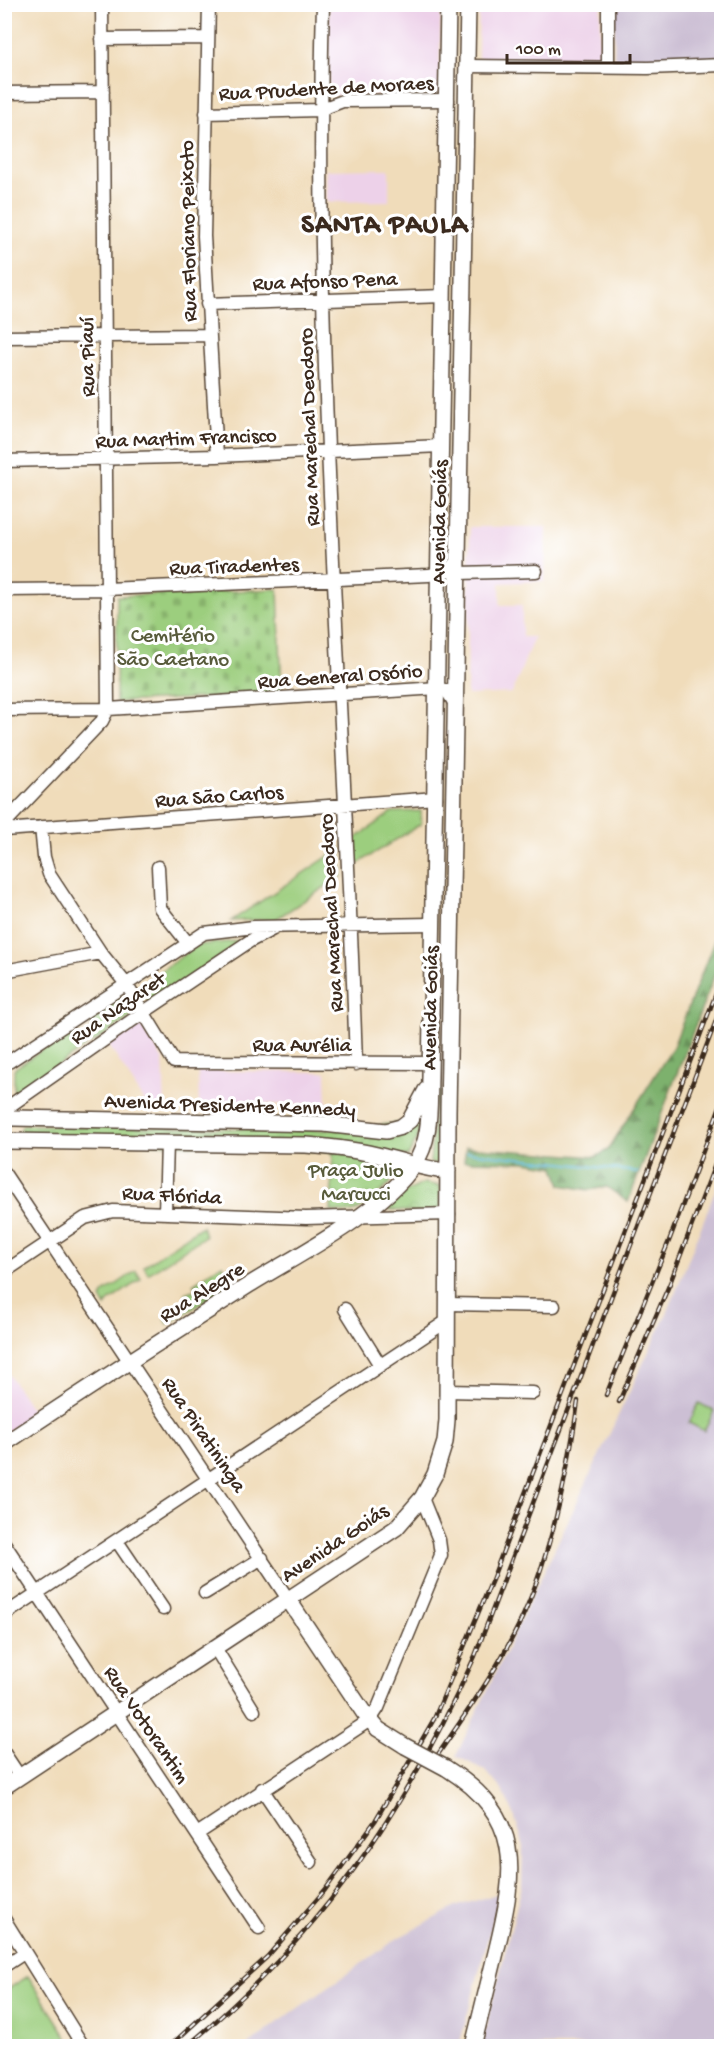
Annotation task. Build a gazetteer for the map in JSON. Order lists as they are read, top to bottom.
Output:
{
  "streets": {
    "main road": [
      "Avenida Goiás",
      "Avenida Presidente Kennedy",
      "Rua Alegre",
      "Rua Piratininga"
    ],
    "street": [
      "Rua Prudente de Moraes",
      "Rua Floriano Peixoto",
      "Rua Afonso Pena",
      "Rua Piauí",
      "Rua Marechal Deodoro",
      "Rua Martim Francisco",
      "Rua Tiradentes",
      "Rua General Osório",
      "Rua São Carlos",
      "Rua Nazaret",
      "Rua Aurélia",
      "Rua Flórida",
      "Rua Votorantim"
    ]
  },
  "crossings": [
    ["Rua Prudente de Moraes", "Rua Floriano Peixoto"],
    ["Rua Prudente de Moraes", "Rua Marechal Deodoro"],
    ["Rua Prudente de Moraes", "Avenida Goiás"],
    ["Rua Floriano Peixoto", "Rua Afonso Pena"],
    ["Rua Floriano Peixoto", "Rua Martim Francisco"],
    ["Rua Afonso Pena", "Rua Marechal Deodoro"],
    ["Rua Afonso Pena", "Avenida Goiás"],
    ["Rua Piauí", "Rua Martim Francisco"],
    ["Rua Piauí", "Rua Tiradentes"],
    ["Rua Piauí", "Rua General Osório"],
    ["Rua Marechal Deodoro", "Rua Martim Francisco"],
    ["Rua Marechal Deodoro", "Rua Tiradentes"],
    ["Rua Marechal Deodoro", "Rua General Osório"],
    ["Rua Marechal Deodoro", "Rua São Carlos"],
    ["Rua Marechal Deodoro", "Rua Nazaret"],
    ["Rua Marechal Deodoro", "Rua Aurélia"],
    ["Rua Martim Francisco", "Avenida Goiás"],
    ["Avenida Goiás", "Rua Tiradentes"],
    ["Avenida Goiás", "Rua General Osório"],
    ["Avenida Goiás", "Rua São Carlos"],
    ["Avenida Goiás", "Rua Nazaret"],
    ["Avenida Goiás", "Rua Aurélia"],
    ["Avenida Goiás", "Avenida Presidente Kennedy"],
    ["Avenida Goiás", "Rua Flórida"],
    ["Avenida Goiás", "Rua Alegre"],
    ["Avenida Goiás", "Rua Piratininga"],
    ["Avenida Goiás", "Rua Votorantim"],
    ["Rua Nazaret", "Rua Aurélia"],
    ["Rua Nazaret", "Avenida Presidente Kennedy"],
    ["Rua Aurélia", "Avenida Presidente Kennedy"],
    ["Avenida Presidente Kennedy", "Rua Alegre"],
    ["Rua Flórida", "Rua Alegre"],
    ["Rua Flórida", "Rua Piratininga"],
    ["Rua Alegre", "Rua Piratininga"]
  ],
  "districts": ["SANTA PAULA"],
  "parks": ["Cemitério São Caetano", "Praça Julio Marcucci"],
  "scale_bar": "100 m"
}
